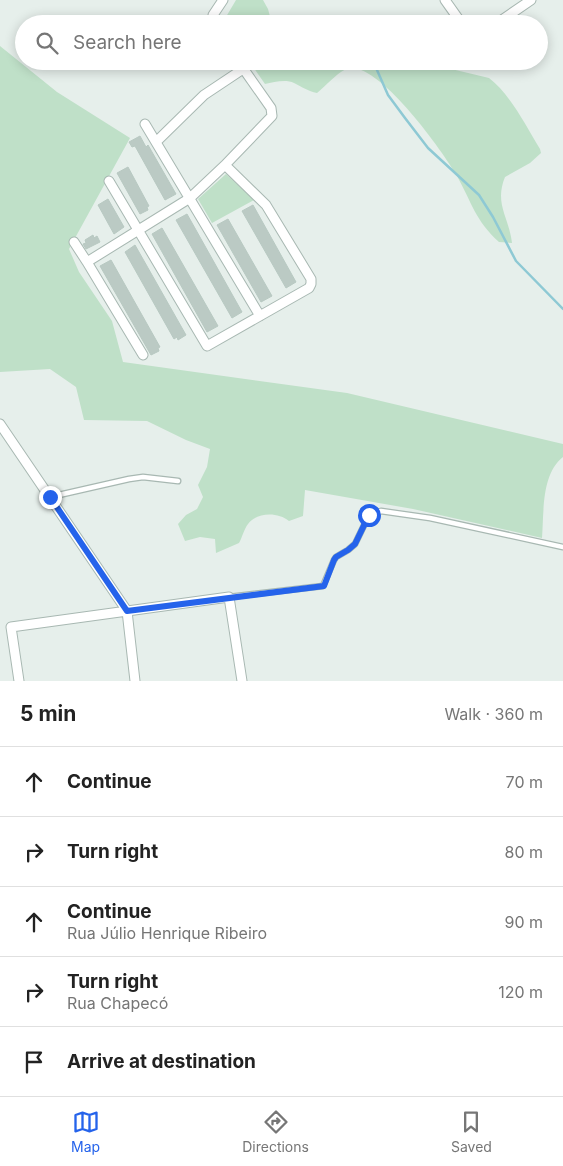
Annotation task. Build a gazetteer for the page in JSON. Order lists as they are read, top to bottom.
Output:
{
  "page": {
    "search": "Search here",
    "heading": ["5 min", "Walk · 360 m"],
    "list": [
      ["Continue", "70 m"],
      ["Turn right", "80 m"],
      ["Continue", "Rua Júlio Henrique Ribeiro", "90 m"],
      ["Turn right", "Rua Chapecó", "120 m"],
      "Arrive at destination"
    ],
    "nav": ["Map", "Directions", "Saved"]
  }
}
